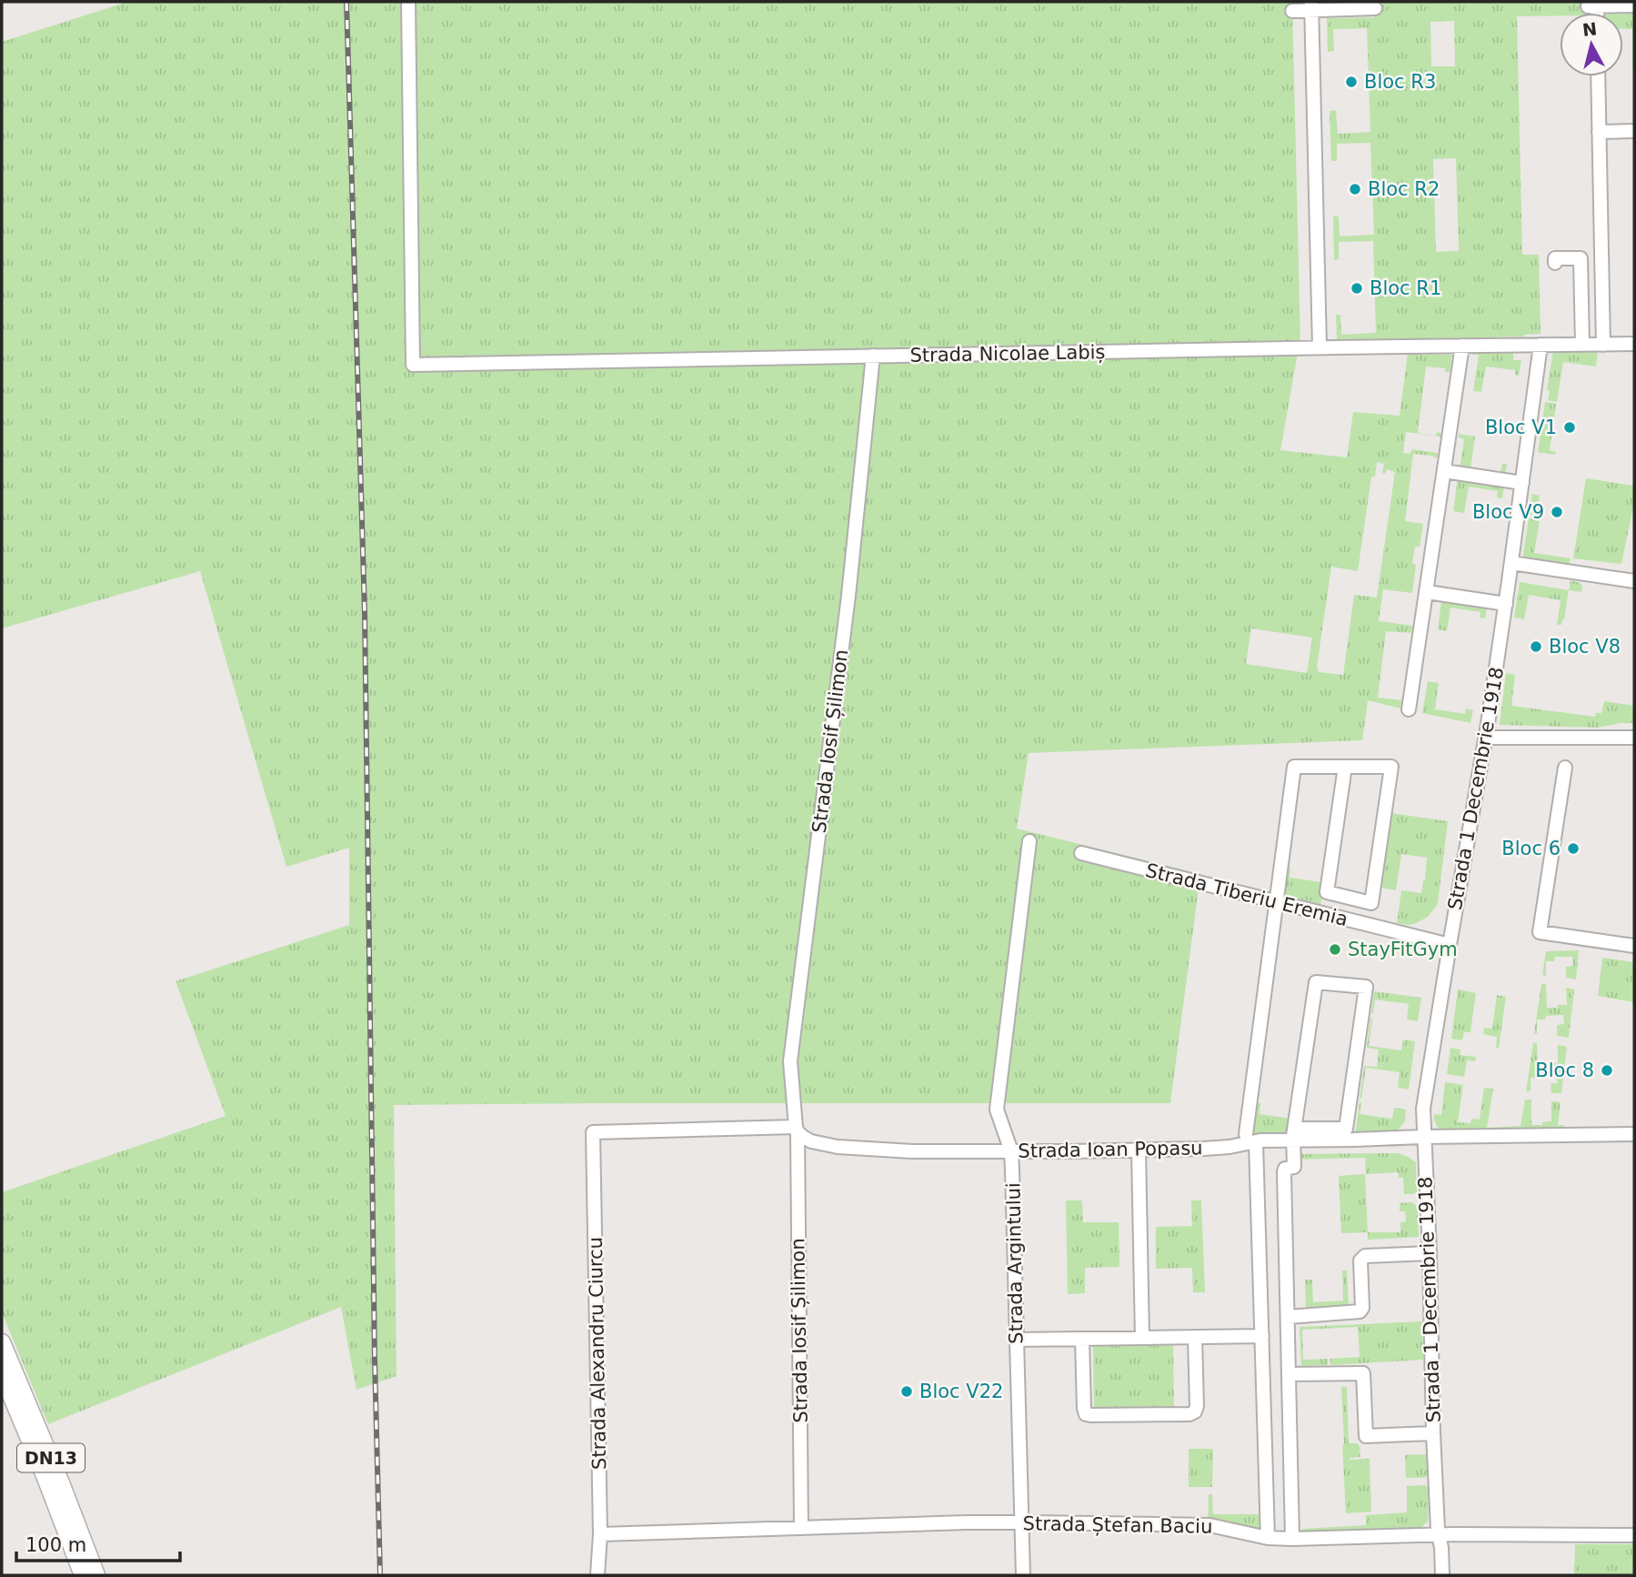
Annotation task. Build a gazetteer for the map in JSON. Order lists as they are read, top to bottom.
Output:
{
  "streets": {
    "main road": ["DN13"],
    "street": [
      "Strada Nicolae Labiș",
      "Strada Iosif Șilimon",
      "Strada 1 Decembrie 1918",
      "Strada Tiberiu Eremia",
      "Strada Ioan Popasu",
      "Strada Argintului",
      "Strada Alexandru Ciurcu",
      "Strada Ștefan Baciu"
    ]
  },
  "crossings": [
    ["Strada Nicolae Labiș", "Strada Iosif Șilimon"],
    ["Strada Nicolae Labiș", "Strada 1 Decembrie 1918"],
    ["Strada Iosif Șilimon", "Strada Ioan Popasu"],
    ["Strada Iosif Șilimon", "Strada Ștefan Baciu"],
    ["Strada 1 Decembrie 1918", "Strada Tiberiu Eremia"],
    ["Strada 1 Decembrie 1918", "Strada Ioan Popasu"],
    ["Strada 1 Decembrie 1918", "Strada Ștefan Baciu"],
    ["Strada Ioan Popasu", "Strada Argintului"],
    ["Strada Ioan Popasu", "Strada Alexandru Ciurcu"],
    ["Strada Argintului", "Strada Ștefan Baciu"],
    ["Strada Alexandru Ciurcu", "Strada Ștefan Baciu"]
  ],
  "places": [
    "Bloc R3",
    "Bloc R2",
    "Bloc R1",
    "Bloc V1",
    "Bloc V9",
    "Bloc V8",
    "Bloc 6",
    "StayFitGym",
    "Bloc 8",
    "Bloc V22"
  ],
  "scale_bar": "100 m",
  "north": "top"
}
